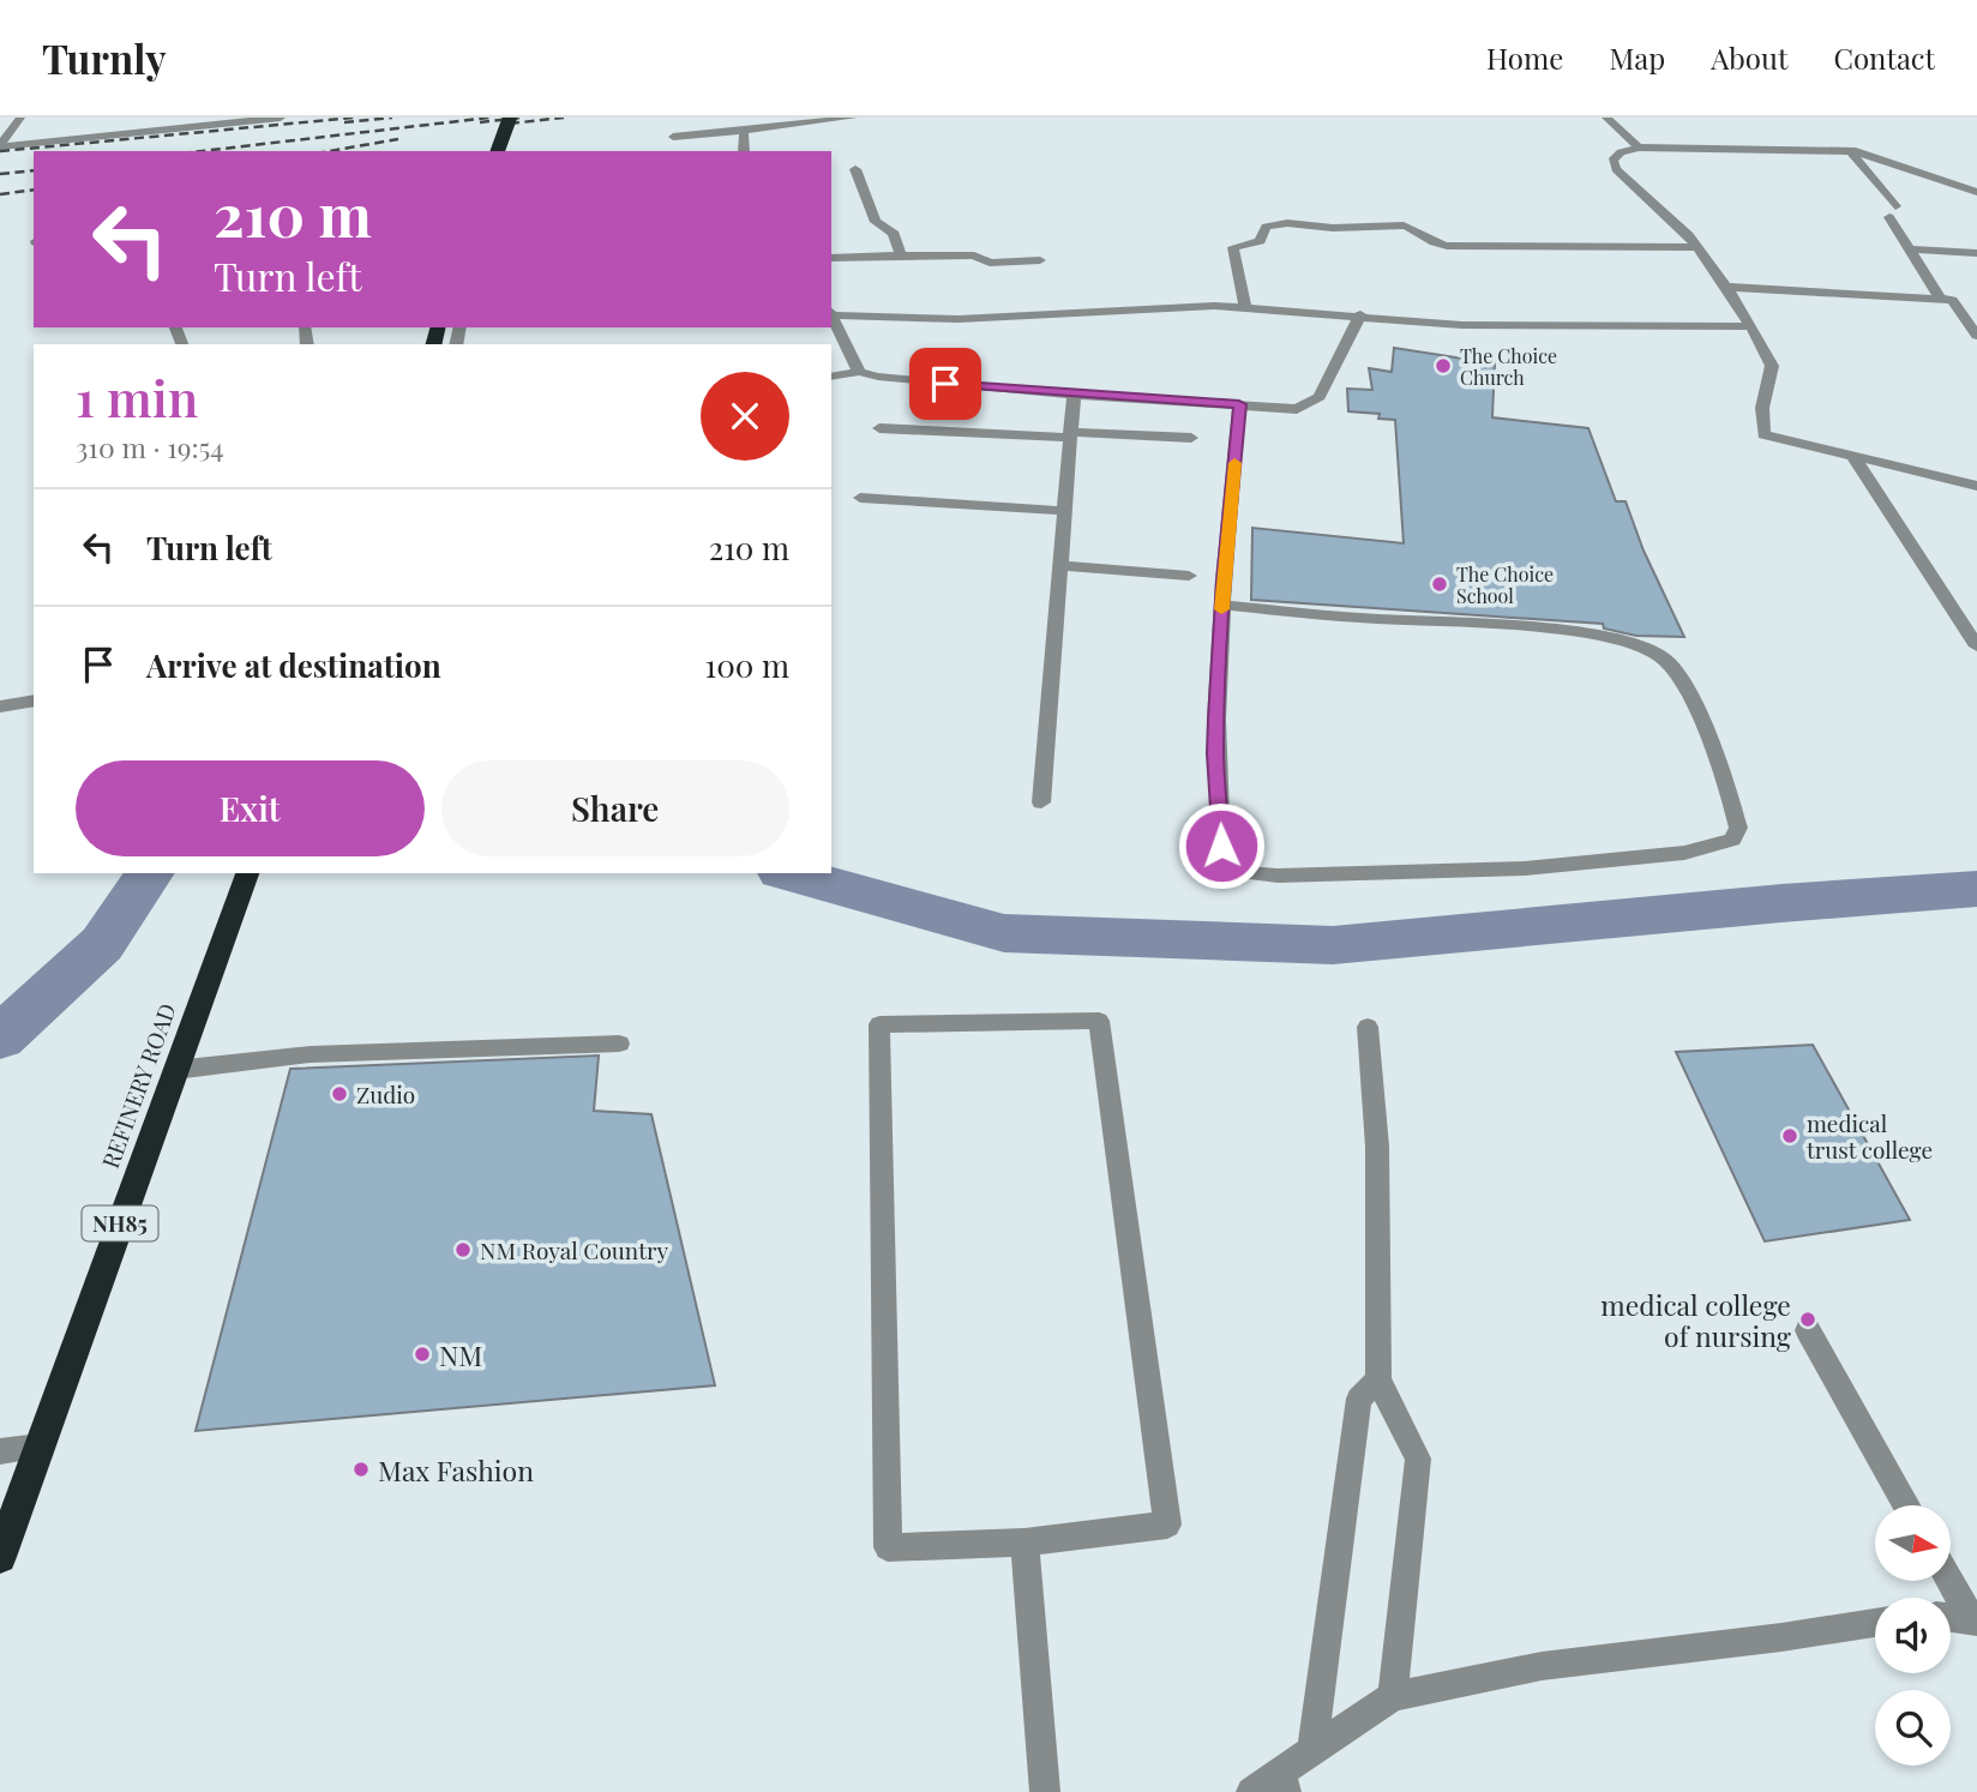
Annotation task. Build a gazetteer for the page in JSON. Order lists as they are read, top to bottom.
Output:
{
  "streets": {
    "highway": ["REFINERY ROAD", "NH85"]
  },
  "places": [
    "The Choice Church",
    "The Choice School",
    "Zudio",
    "medical trust college",
    "NM Royal Country",
    "medical college of nursing",
    "NM",
    "Max Fashion"
  ],
  "north": "right",
  "page": {
    "header": "Turnly",
    "nav": [
      "Home",
      "Map",
      "About",
      "Contact"
    ],
    "turn": ["210 m", "Turn left"],
    "heading": ["1 min", "310 m · 19:54"],
    "list": [
      {
        "name": "Turn left",
        "value": "210 m"
      },
      {
        "name": "Arrive at destination",
        "value": "100 m"
      }
    ],
    "buttons": ["Exit", "Share"]
  }
}
